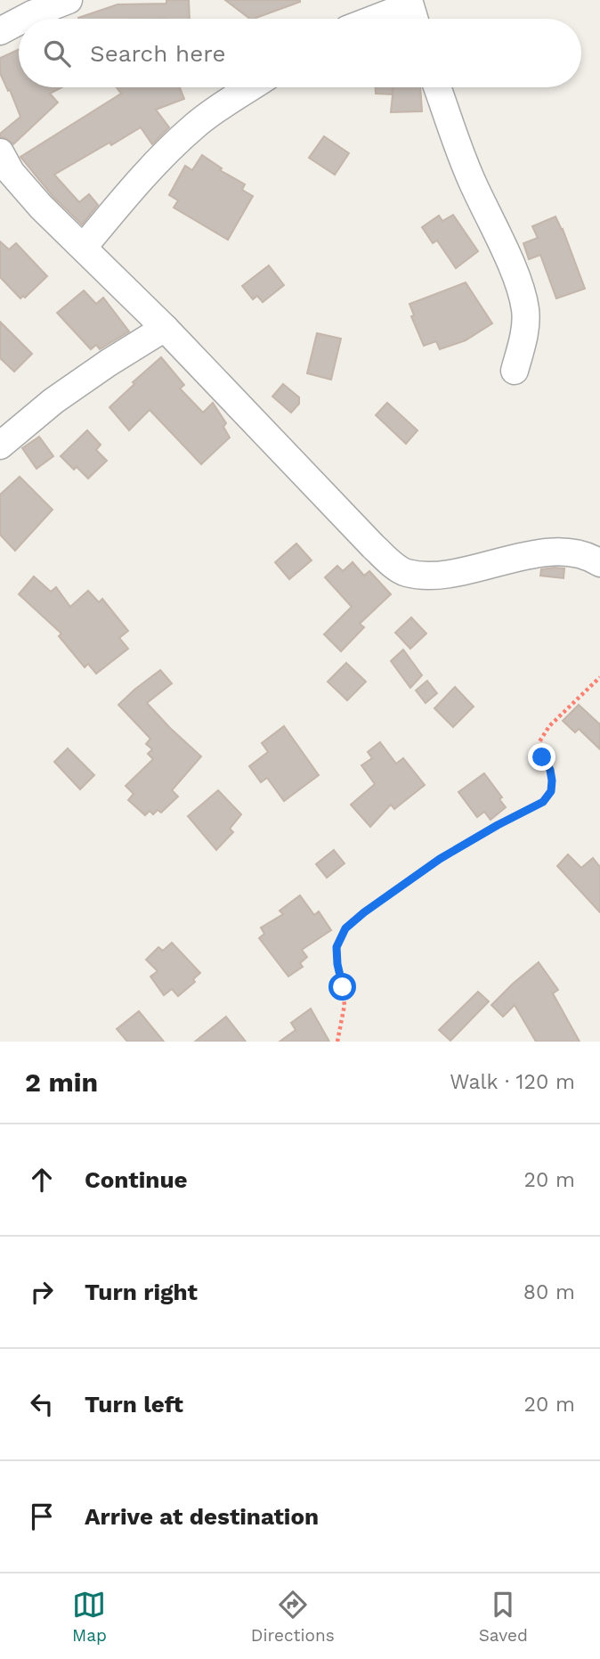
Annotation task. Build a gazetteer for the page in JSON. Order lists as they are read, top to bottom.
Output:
{
  "page": {
    "search": "Search here",
    "heading": ["2 min", "Walk · 120 m"],
    "list": [
      ["Continue", "20 m"],
      ["Turn right", "80 m"],
      ["Turn left", "20 m"],
      "Arrive at destination"
    ],
    "nav": ["Map", "Directions", "Saved"]
  }
}
